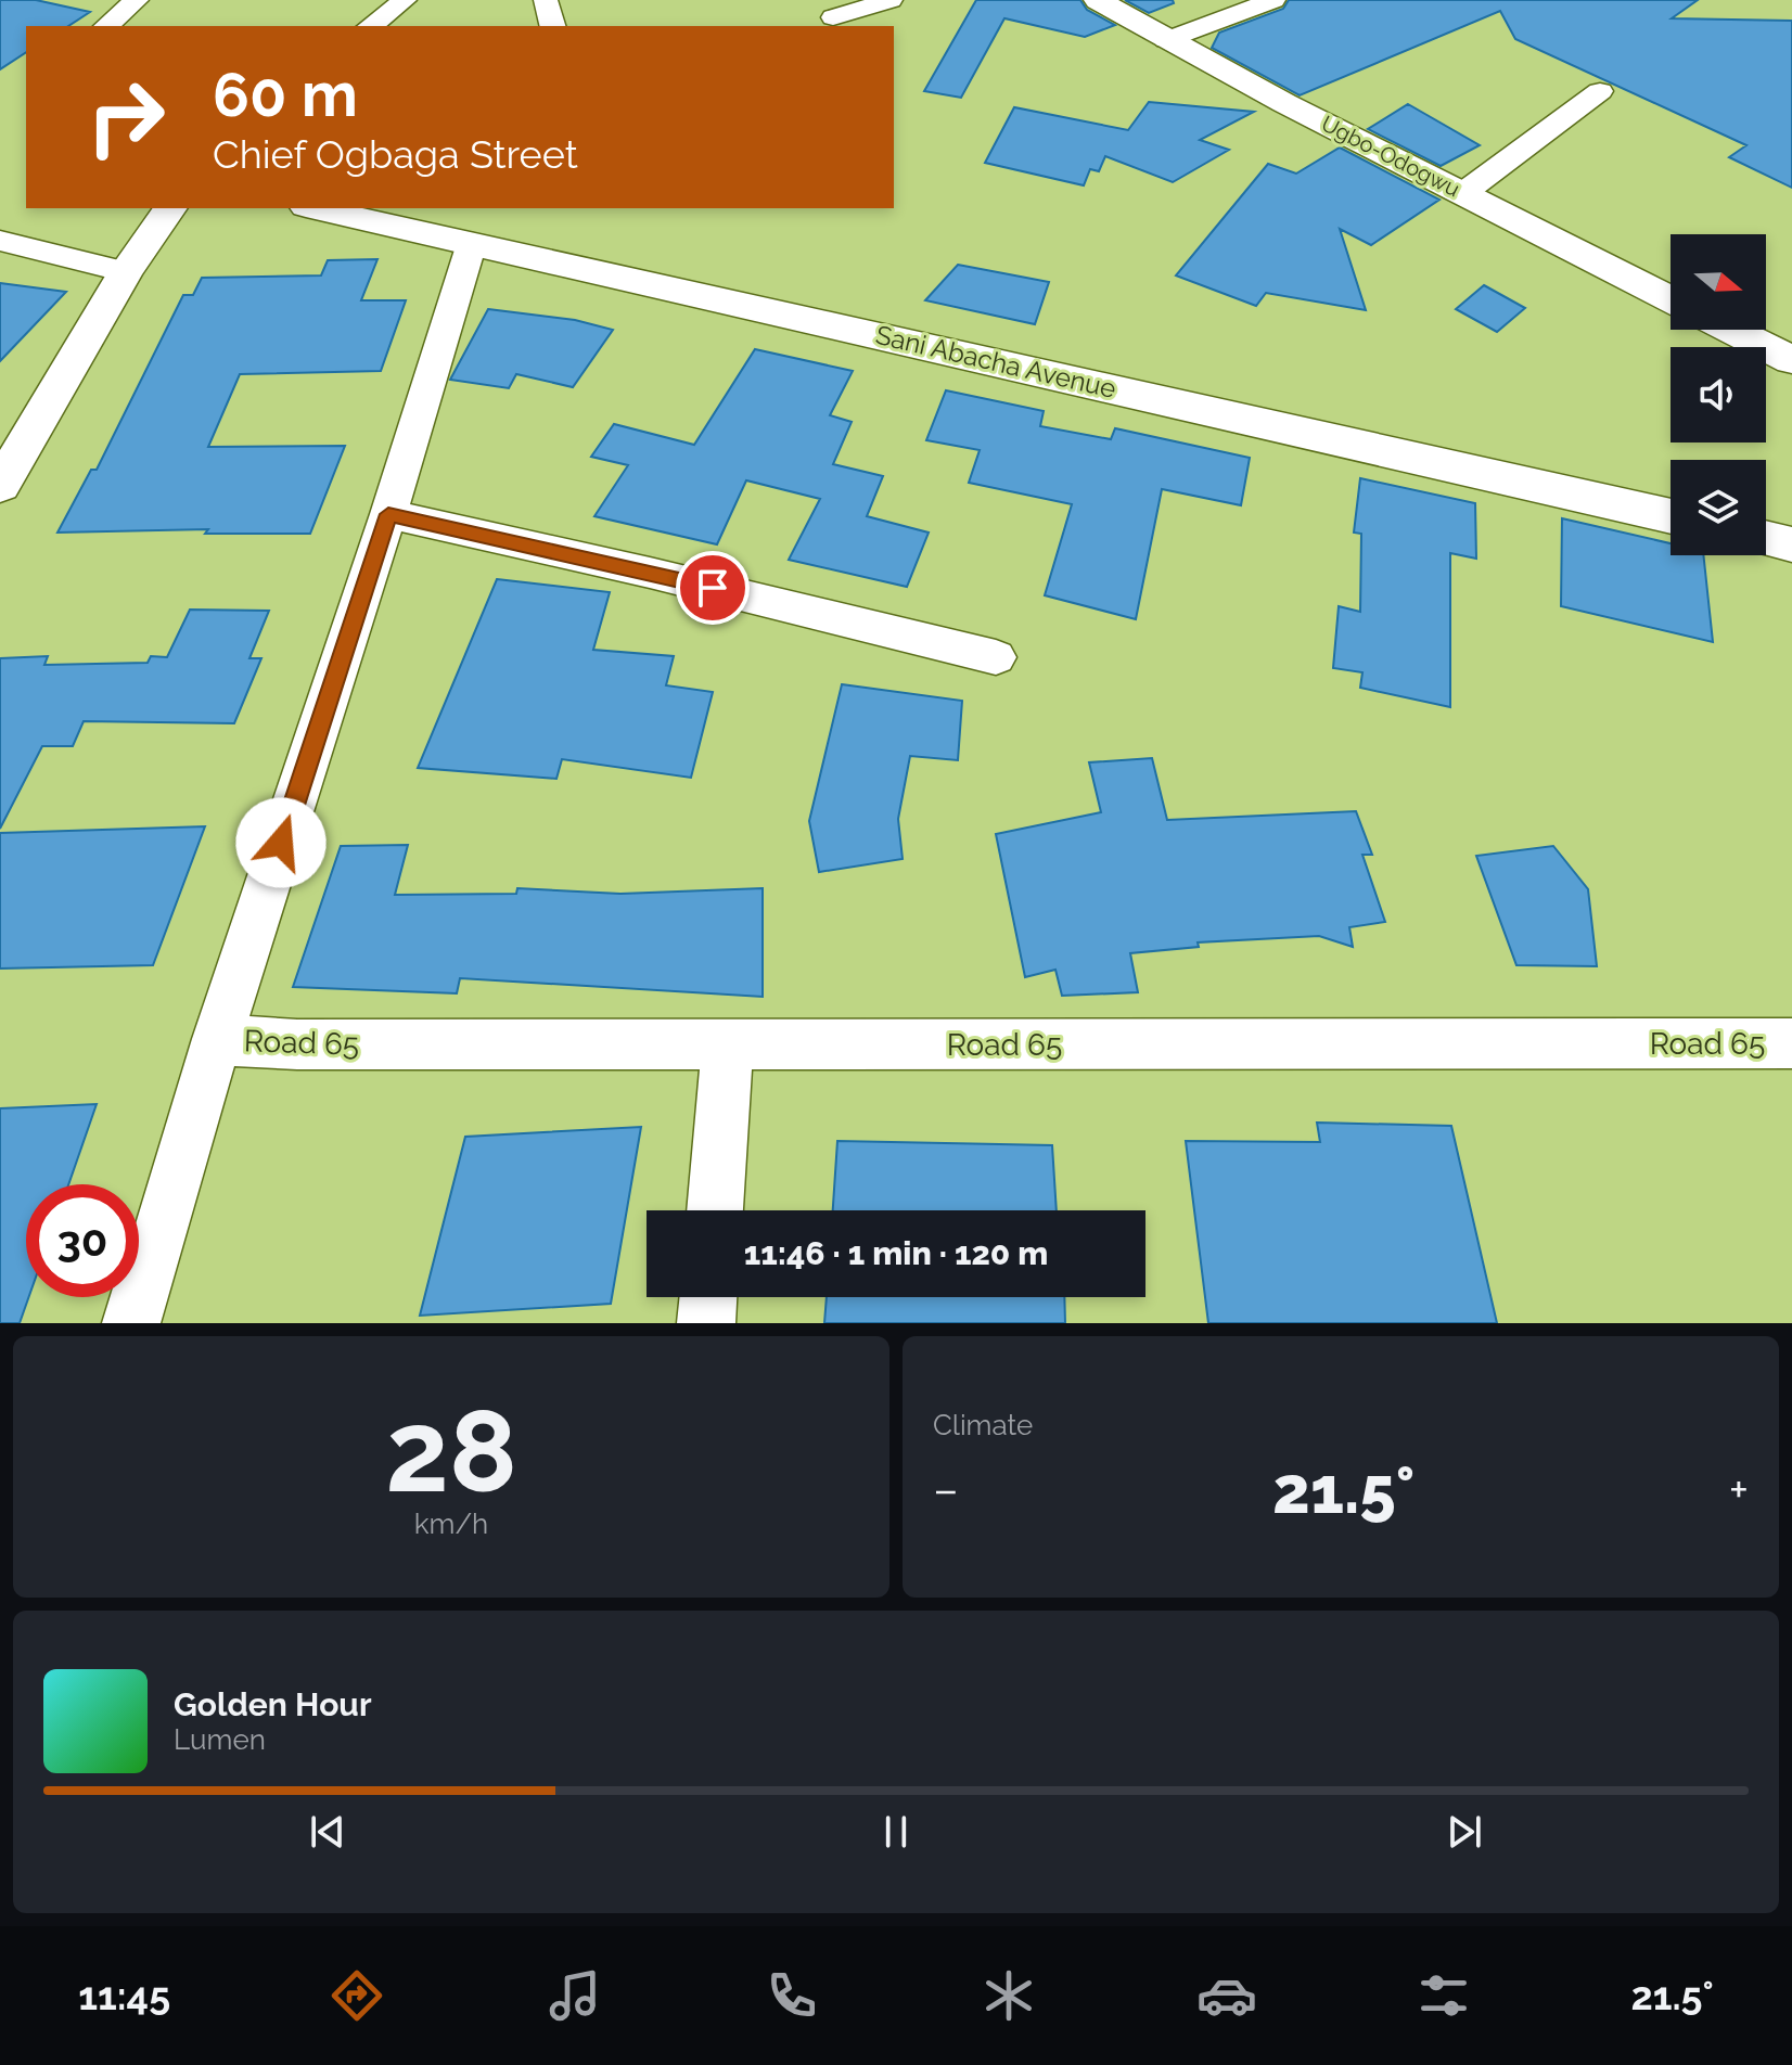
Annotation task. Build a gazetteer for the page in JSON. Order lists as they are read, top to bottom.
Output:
{
  "streets": {
    "street": ["Ugbo-Odogwu", "Sani Abacha Avenue", "Road 65"]
  },
  "north": "right",
  "page": {
    "turn": ["60 m", "Chief Ogbaga Street"],
    "limit": "30",
    "trip": "11:46 · 1 min · 120 m",
    "tile": [
      ["28", "km/h"],
      "Climate"
    ],
    "heat": ["−", "21.5°", "+"],
    "song": ["Golden Hour", "Lumen"],
    "tabs": ["11:45", "21.5°"]
  }
}
